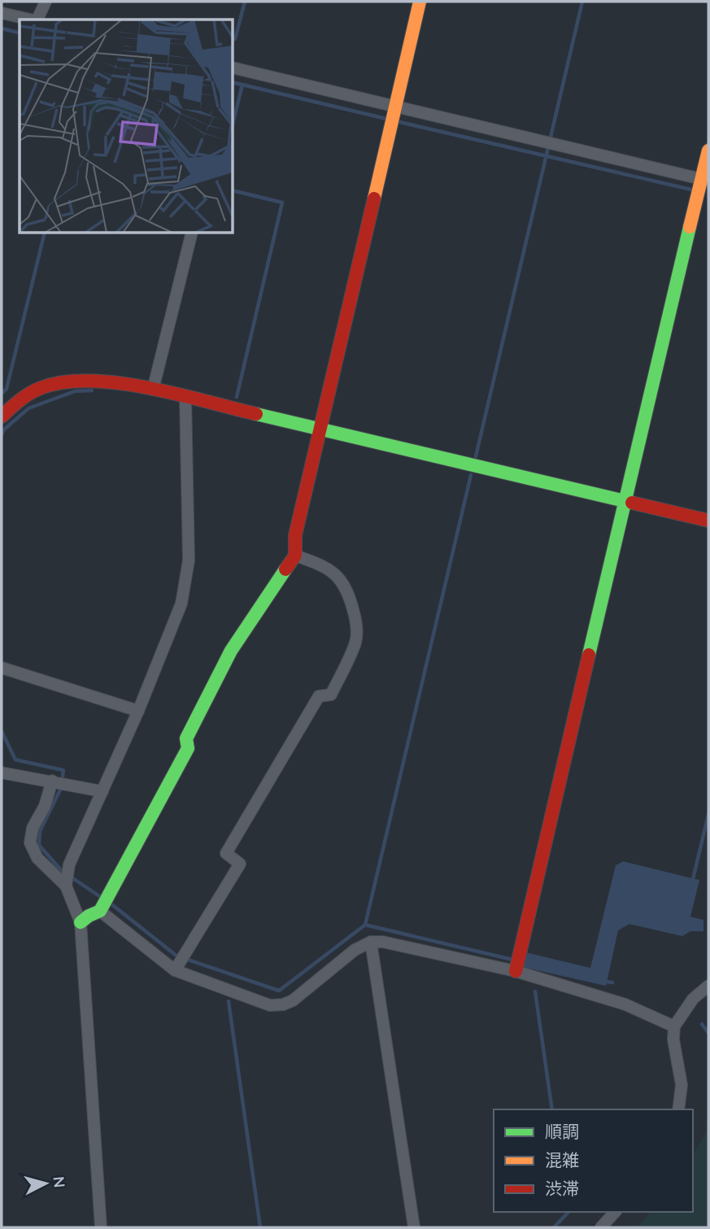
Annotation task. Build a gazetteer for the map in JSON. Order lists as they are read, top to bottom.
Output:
{
  "legend": ["順調", "混雑", "渋滞"],
  "north": "right"
}
